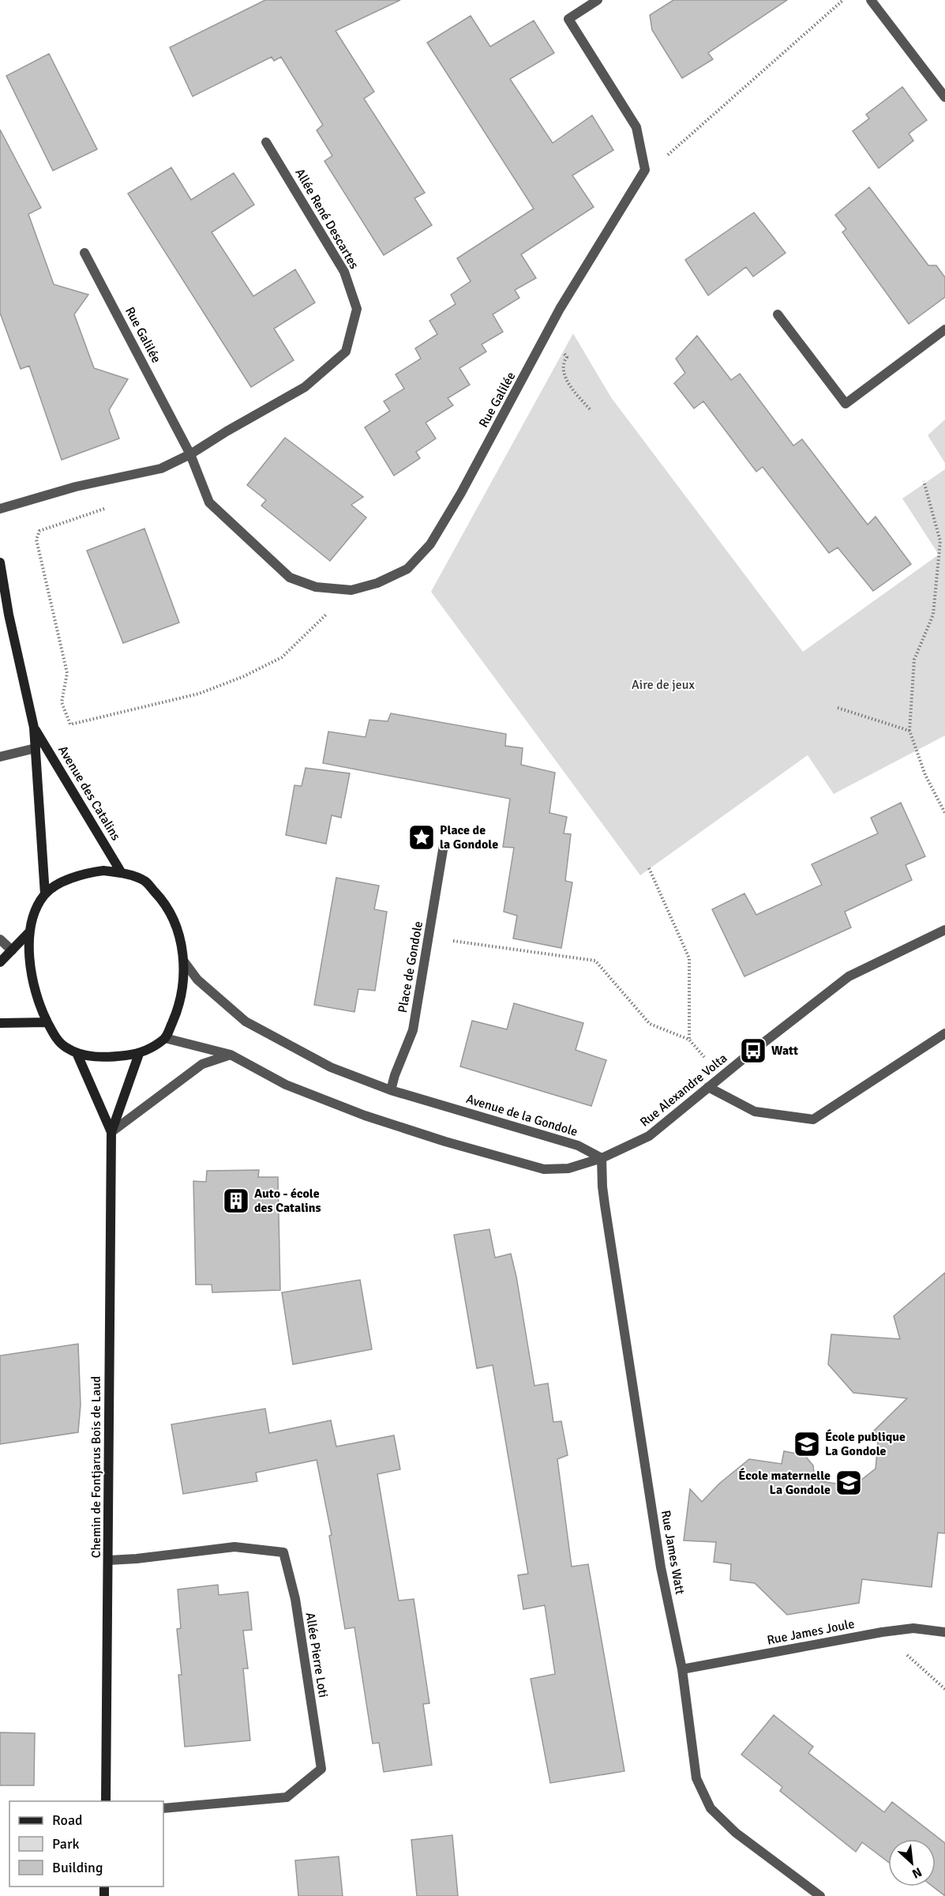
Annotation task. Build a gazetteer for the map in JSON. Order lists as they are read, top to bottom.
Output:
{
  "streets": {
    "street": [
      "Allée René Descartes",
      "Rue Galilée",
      "Avenue des Catalins",
      "Place de Gondole",
      "Rue Alexandre Volta",
      "Avenue de la Gondole",
      "Chemin de Fontjarus Bois de Laud",
      "Rue James Watt",
      "Rue James Joule",
      "Allée Pierre Loti"
    ]
  },
  "crossings": [
    ["Allée René Descartes", "Rue Galilée"],
    ["Place de Gondole", "Avenue de la Gondole"],
    ["Rue Alexandre Volta", "Avenue de la Gondole"],
    ["Rue Alexandre Volta", "Rue James Watt"],
    ["Avenue de la Gondole", "Rue James Watt"],
    ["Chemin de Fontjarus Bois de Laud", "Allée Pierre Loti"],
    ["Rue James Watt", "Rue James Joule"]
  ],
  "parks": ["Aire de jeux"],
  "places": {
    "place": ["Place de la Gondole"],
    "bus stop": ["Watt"],
    "building": ["Auto - école des Catalins"],
    "school or university": ["École publique La Gondole", "École maternelle La Gondole"]
  },
  "legend": ["Road", "Park", "Building"],
  "north": "bottom right"
}
